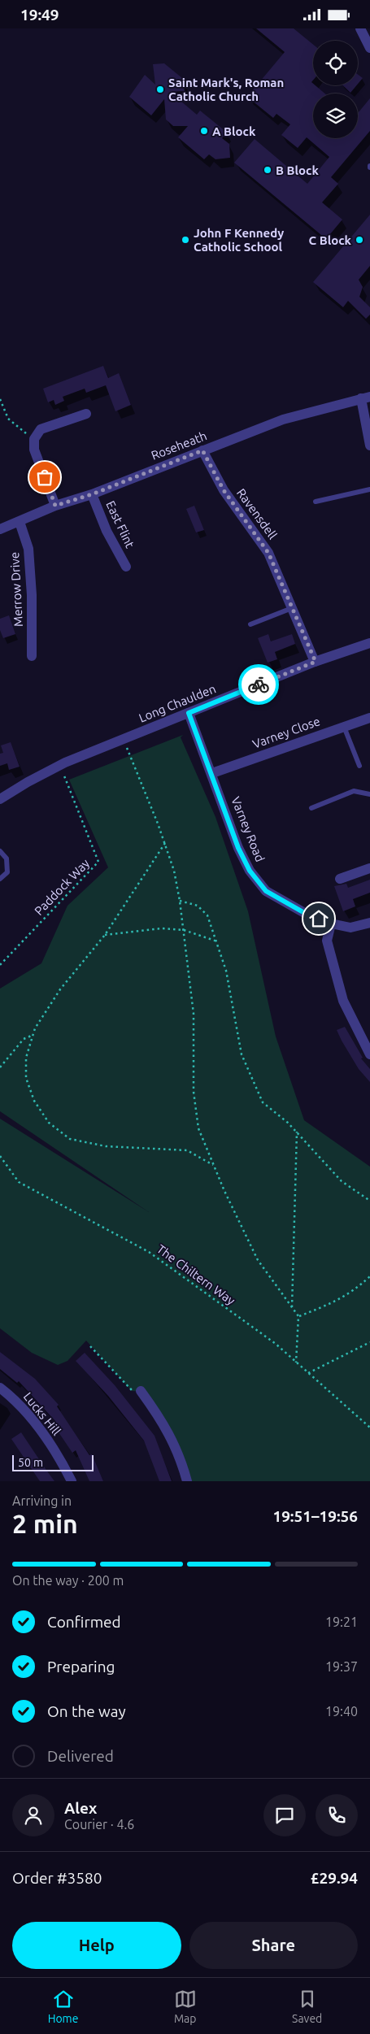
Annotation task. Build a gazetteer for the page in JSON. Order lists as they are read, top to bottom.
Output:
{
  "streets": {
    "street": [
      "Roseheath",
      "Ravensdell",
      "East Flint",
      "Merrow Drive",
      "Long Chaulden",
      "Varney Close",
      "Varney Road",
      "Lucks Hill"
    ],
    "path": ["Paddock Way", "The Chiltern Way"]
  },
  "crossings": [
    ["Roseheath", "Ravensdell"],
    ["Roseheath", "East Flint"],
    ["Roseheath", "Merrow Drive"],
    ["Ravensdell", "Long Chaulden"],
    ["Long Chaulden", "Varney Road"],
    ["Long Chaulden", "Paddock Way"],
    ["Varney Close", "Varney Road"]
  ],
  "places": [
    "Saint Mark's, Roman Catholic Church",
    "A Block",
    "B Block",
    "John F Kennedy Catholic School",
    "C Block"
  ],
  "scale_bar": "50 m",
  "page": {
    "status": "19:49",
    "scale": "50 m",
    "heading": ["2 min", "Arriving in", "19:51–19:56"],
    "panel": [
      "Alex",
      "Courier · 4.6",
      "Order #3580",
      "£29.94"
    ],
    "bar": "On the way · 200 m",
    "list": [
      ["Confirmed", "19:21"],
      ["Preparing", "19:37"],
      ["On the way", "19:40"],
      "Delivered"
    ],
    "buttons": ["Help", "Share"],
    "tabs": ["Home", "Map", "Saved"]
  }
}
